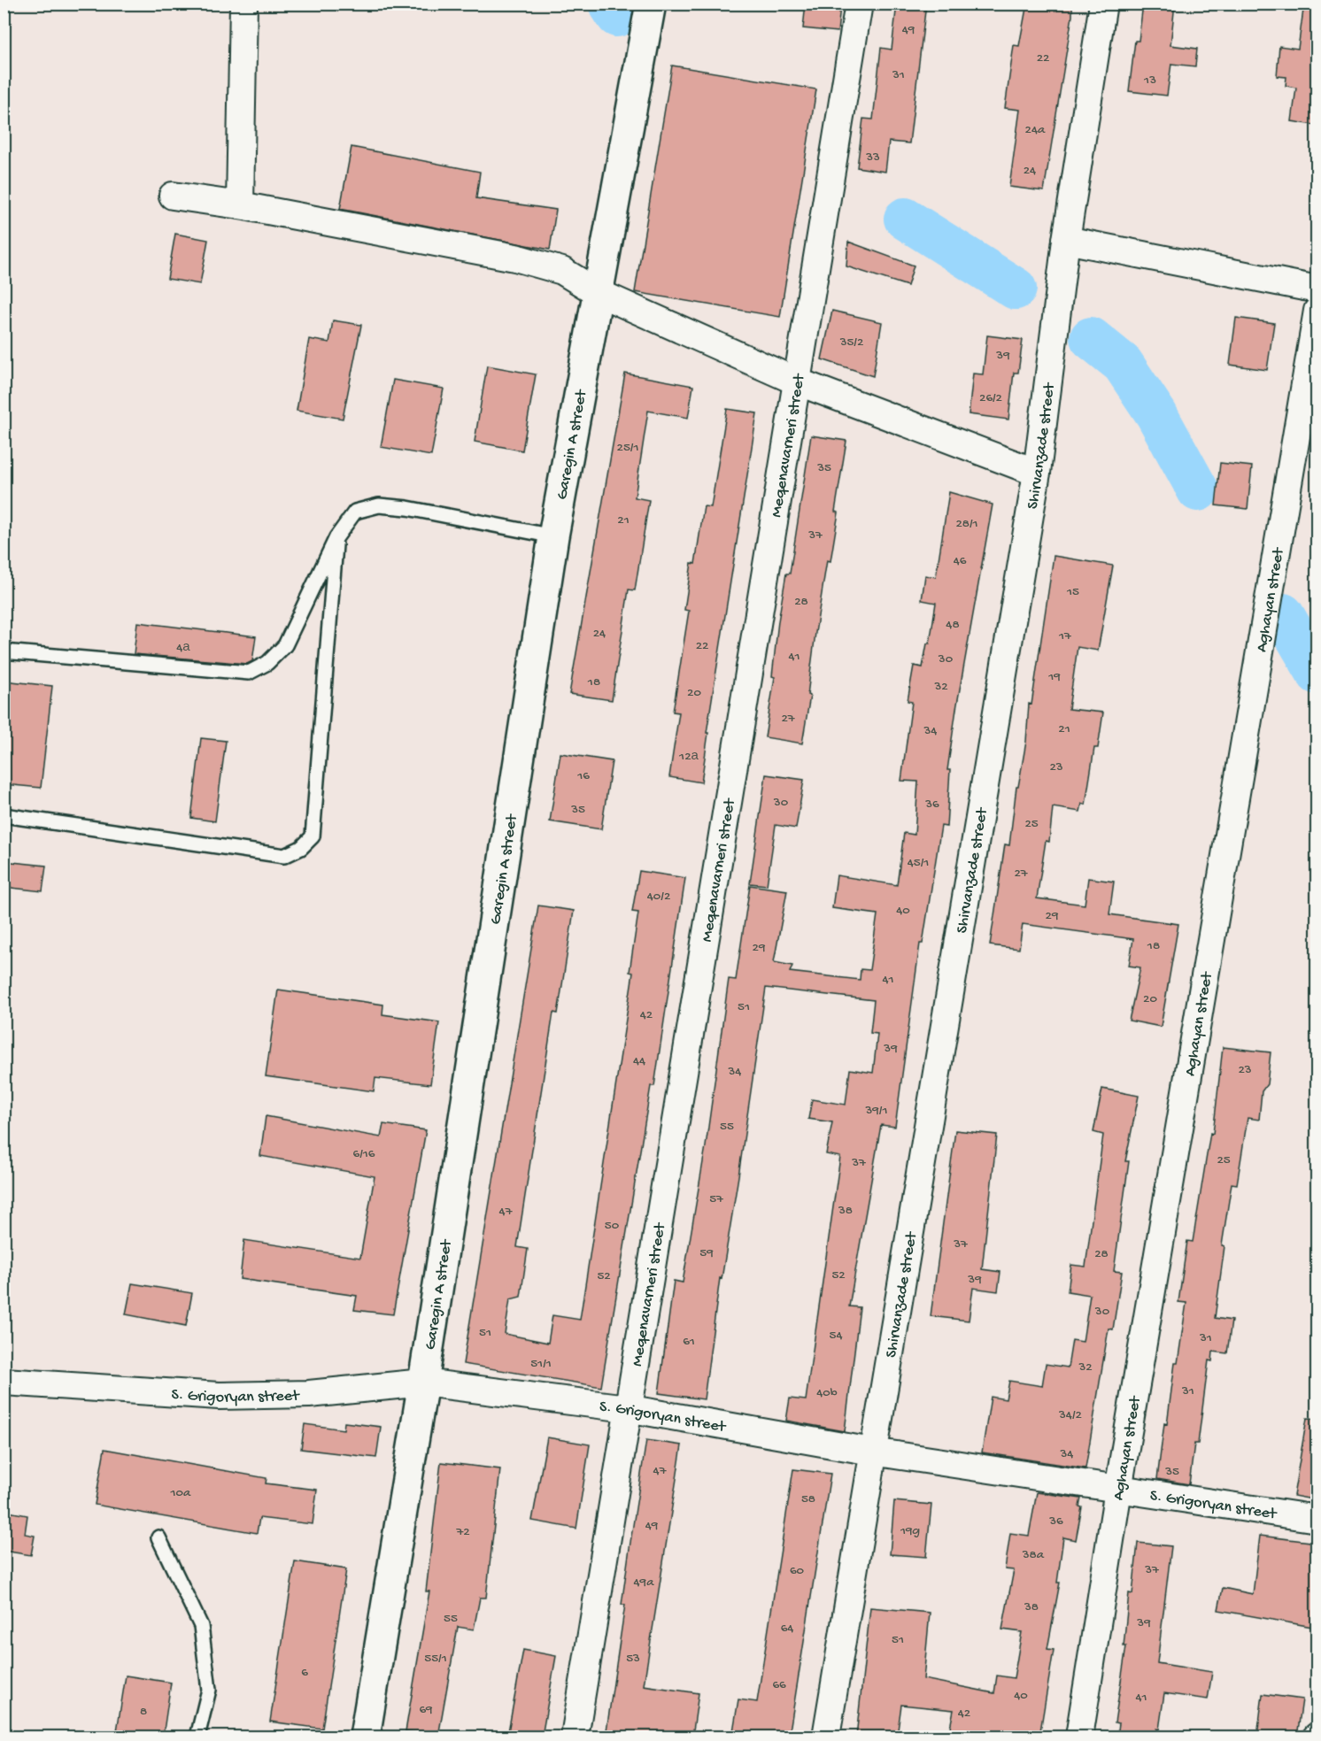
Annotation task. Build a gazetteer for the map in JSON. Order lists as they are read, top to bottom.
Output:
{
  "streets": {
    "street": [
      "Garegin A street",
      "Meqenavarneri street",
      "Shirvanzade street",
      "Aghayan street",
      "S. Grigoryan street"
    ]
  },
  "crossings": [
    ["Garegin A street", "S. Grigoryan street"],
    ["Meqenavarneri street", "S. Grigoryan street"],
    ["Shirvanzade street", "S. Grigoryan street"],
    ["Aghayan street", "S. Grigoryan street"]
  ],
  "house_numbers": [
    "49",
    "22",
    "31",
    "13",
    "24a",
    "33",
    "24",
    "35/2",
    "39",
    "26/2",
    "25/1",
    "35",
    "21",
    "28/1",
    "37",
    "46",
    "15",
    "28",
    "48",
    "24",
    "17",
    "22",
    "4а",
    "41",
    "30",
    "19",
    "18",
    "32",
    "20",
    "27",
    "21",
    "34",
    "12а",
    "23",
    "16",
    "30",
    "36",
    "35",
    "25",
    "45/1",
    "27",
    "40/2",
    "40",
    "29",
    "18",
    "29",
    "41",
    "20",
    "51",
    "42",
    "39",
    "44",
    "23",
    "34",
    "39/1",
    "55",
    "6/16",
    "25",
    "37",
    "57",
    "38",
    "47",
    "50",
    "37",
    "59",
    "28",
    "52",
    "52",
    "39",
    "30",
    "51",
    "54",
    "31",
    "61",
    "51/1",
    "32",
    "31",
    "40b",
    "34/2",
    "34",
    "47",
    "35",
    "10a",
    "58",
    "36",
    "49",
    "19g",
    "72",
    "38a",
    "37",
    "60",
    "49a",
    "38",
    "55",
    "39",
    "64",
    "51",
    "55/1",
    "53",
    "6",
    "66",
    "40",
    "41",
    "69",
    "8",
    "42"
  ]
}
